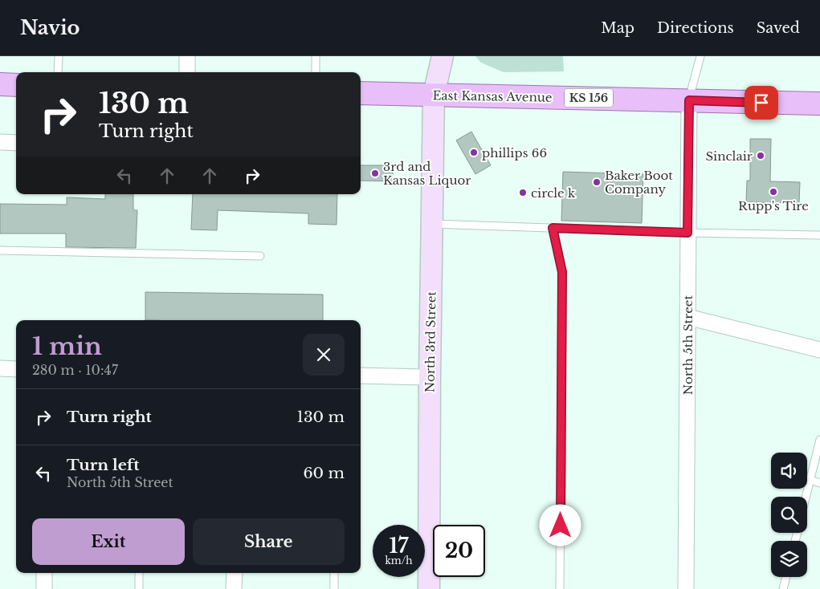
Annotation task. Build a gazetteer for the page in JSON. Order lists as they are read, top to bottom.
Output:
{
  "streets": {
    "main road": ["East Kansas Avenue", "KS 156", "North 3rd Street"],
    "street": ["North 5th Street"]
  },
  "crossings": [
    ["East Kansas Avenue", "North 3rd Street"],
    ["East Kansas Avenue", "North 5th Street"]
  ],
  "places": [
    "phillips 66",
    "Sinclair",
    "3rd and Kansas Liquor",
    "Baker Boot Company",
    "Rupp's Tire",
    "circle k"
  ],
  "page": {
    "header": "Navio",
    "nav": ["Map", "Directions", "Saved"],
    "turn": ["130 m", "Turn right"],
    "heading": ["1 min", "280 m · 10:47"],
    "list": [
      {
        "name": "Turn right",
        "value": "130 m"
      },
      {
        "name": "Turn left",
        "note": "North 5th Street",
        "value": "60 m"
      }
    ],
    "buttons": ["Exit", "Share"],
    "speed": "17 km/h",
    "limit": "20"
  }
}
